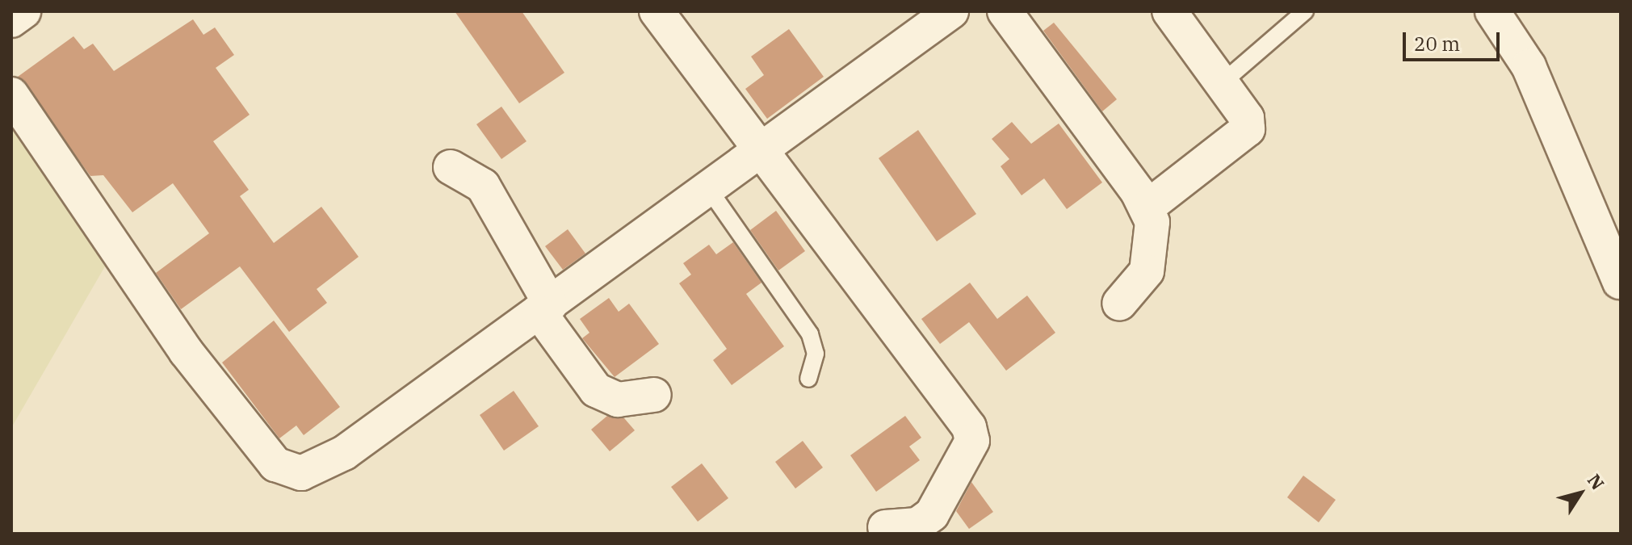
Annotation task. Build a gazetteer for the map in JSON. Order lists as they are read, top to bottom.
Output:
{
  "scale_bar": "20 m",
  "north": "top right"
}
